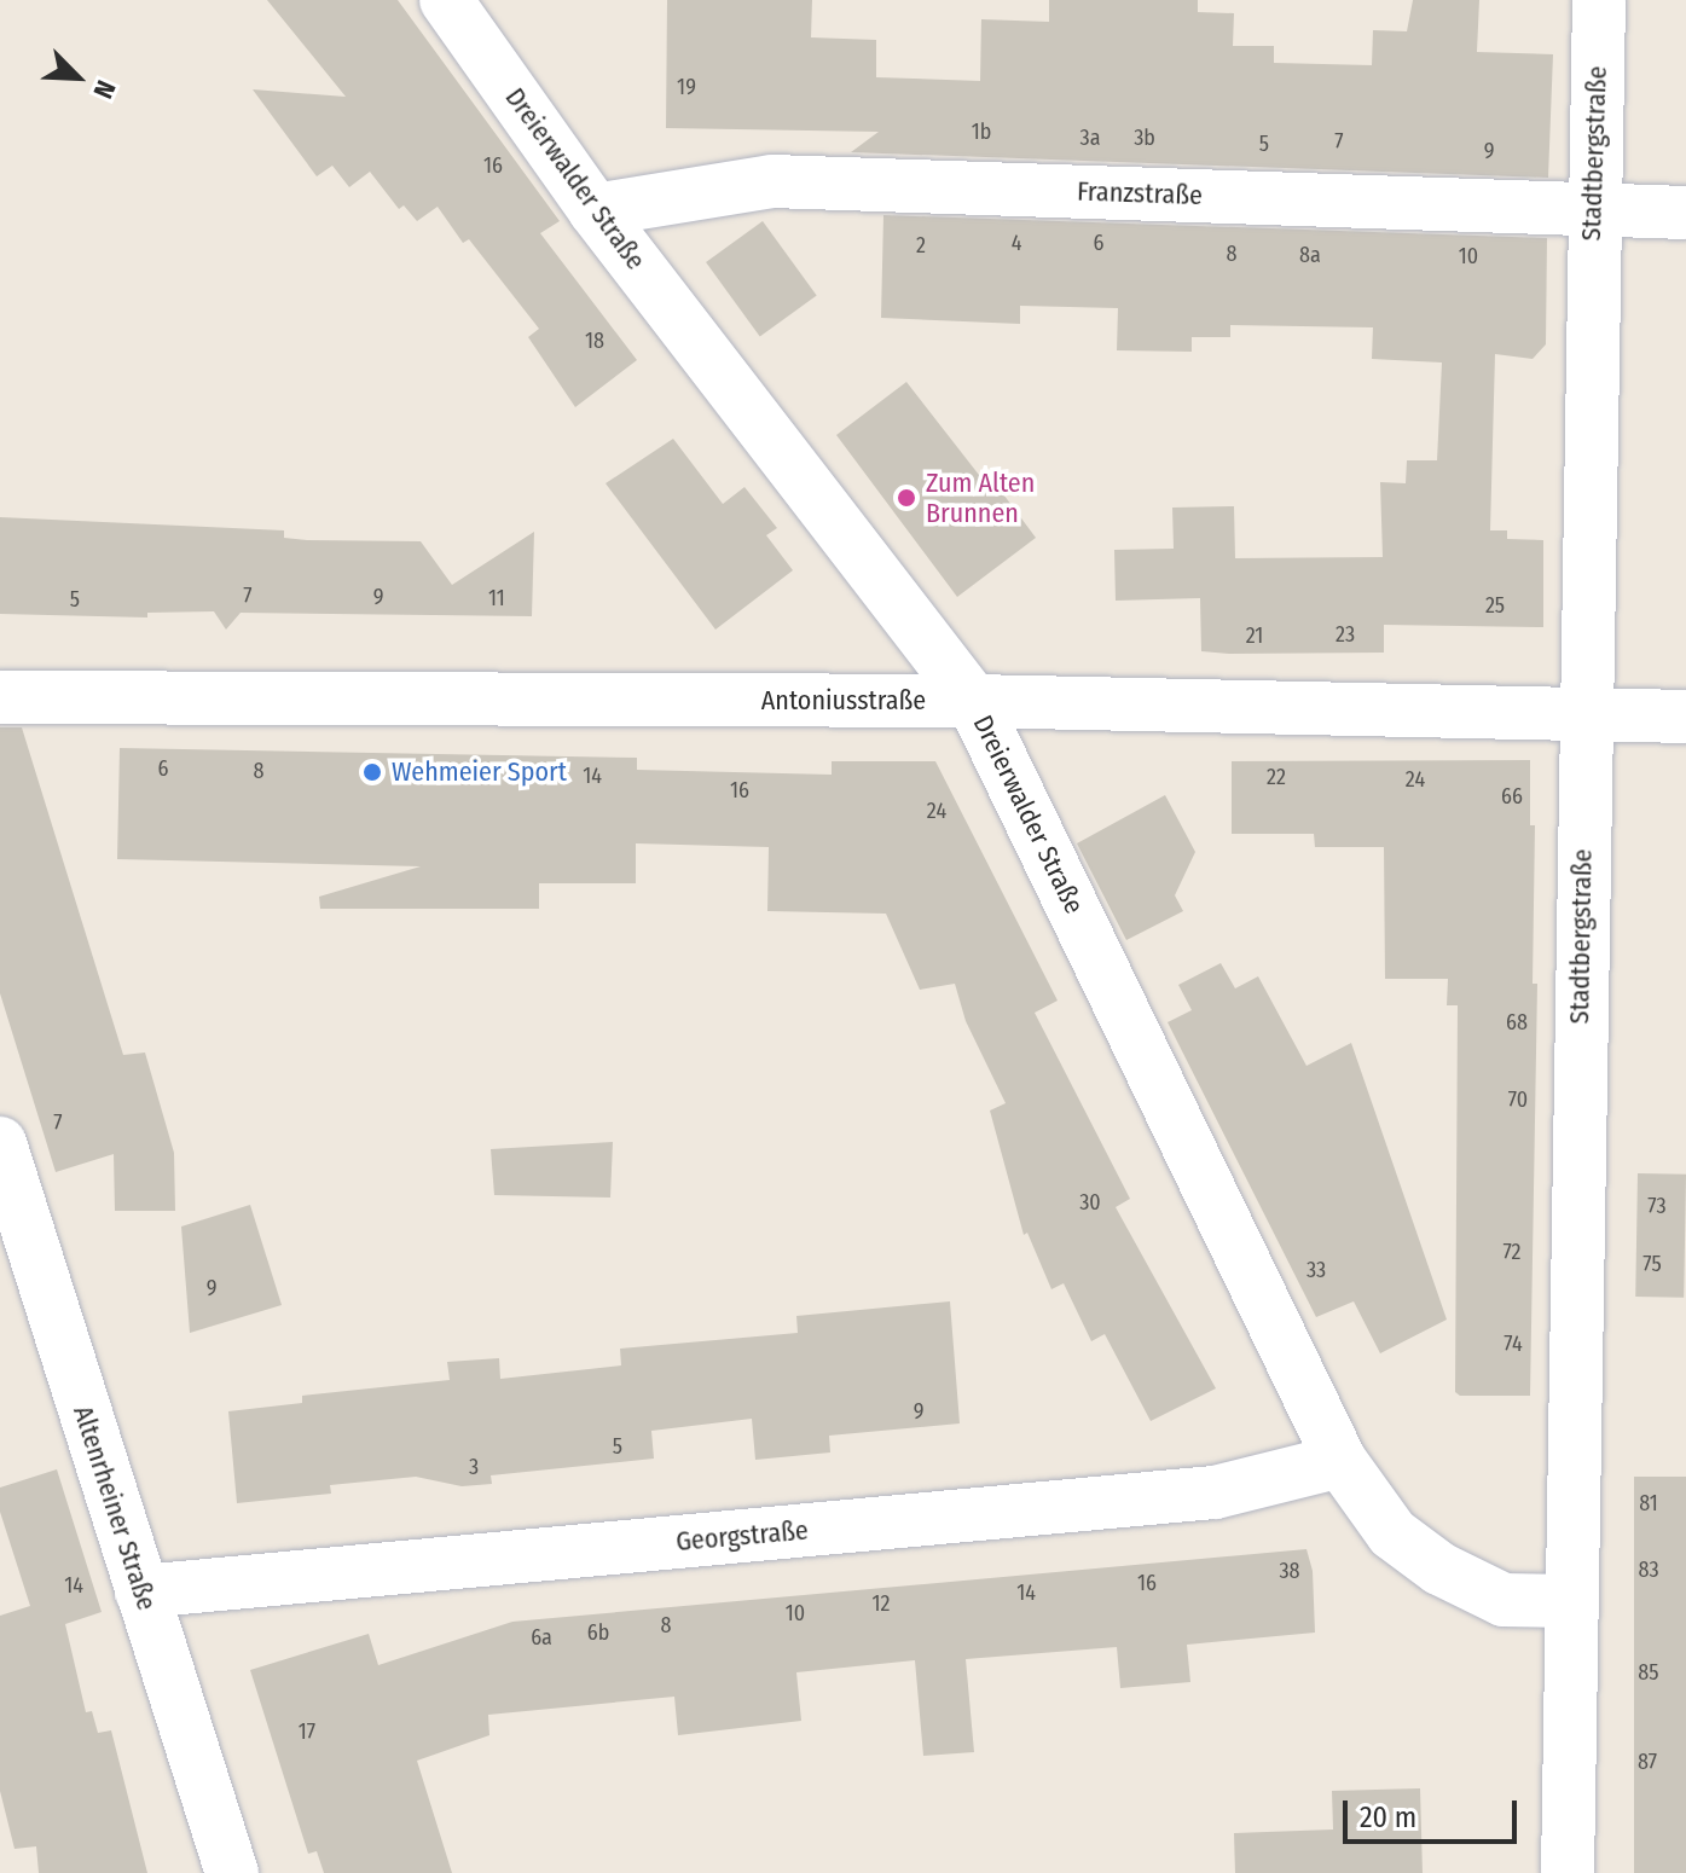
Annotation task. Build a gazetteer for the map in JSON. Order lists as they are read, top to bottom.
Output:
{
  "streets": {
    "street": [
      "Stadtbergstraße",
      "Dreierwalder Straße",
      "Franzstraße",
      "Antoniusstraße",
      "Altenrheiner Straße",
      "Georgstraße"
    ]
  },
  "crossings": [
    ["Stadtbergstraße", "Dreierwalder Straße"],
    ["Stadtbergstraße", "Franzstraße"],
    ["Stadtbergstraße", "Antoniusstraße"],
    ["Dreierwalder Straße", "Franzstraße"],
    ["Dreierwalder Straße", "Antoniusstraße"],
    ["Dreierwalder Straße", "Georgstraße"],
    ["Altenrheiner Straße", "Georgstraße"]
  ],
  "places": ["Zum Alten Brunnen", "Wehmeier Sport"],
  "house_numbers": [
    "19",
    "1b",
    "3a",
    "3b",
    "7",
    "5",
    "9",
    "16",
    "4",
    "6",
    "2",
    "8",
    "8a",
    "10",
    "18",
    "7",
    "9",
    "11",
    "5",
    "25",
    "23",
    "21",
    "6",
    "8",
    "14",
    "22",
    "24",
    "16",
    "66",
    "24",
    "68",
    "70",
    "7",
    "30",
    "73",
    "72",
    "75",
    "33",
    "9",
    "74",
    "9",
    "5",
    "3",
    "81",
    "83",
    "38",
    "16",
    "14",
    "14",
    "12",
    "10",
    "8",
    "6b",
    "6a",
    "85",
    "17",
    "87"
  ],
  "scale_bar": "20 m",
  "north": "bottom right"
}
